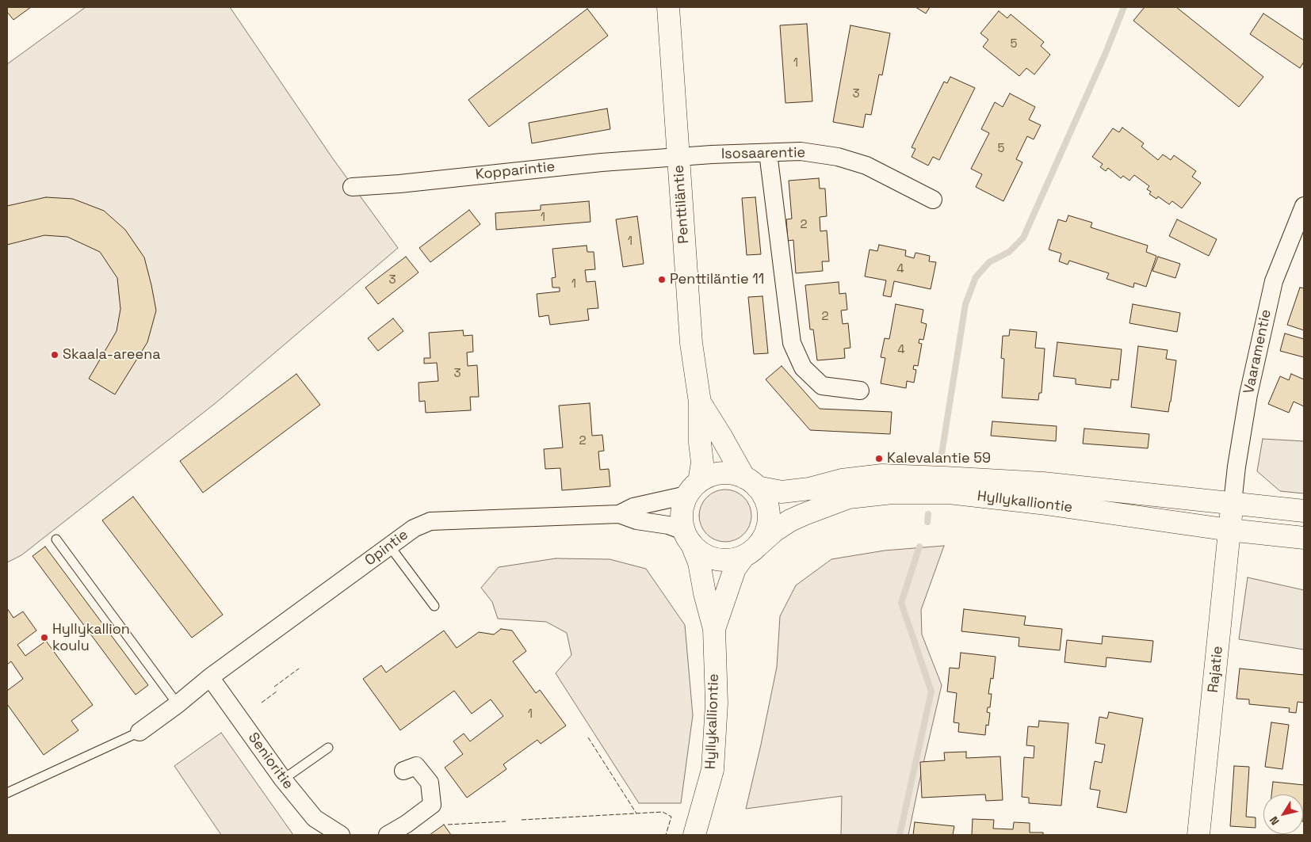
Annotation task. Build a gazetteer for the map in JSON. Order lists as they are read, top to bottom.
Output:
{
  "streets": {
    "main road": ["Penttiläntie", "Hyllykalliontie", "Rajatie"],
    "street": [
      "Isosaarentie",
      "Kopparintie",
      "Vaaramentie",
      "Opintie",
      "Senioritie"
    ]
  },
  "crossings": [
    ["Isosaarentie", "Kopparintie"],
    ["Isosaarentie", "Penttiläntie"],
    ["Kopparintie", "Penttiläntie"],
    ["Penttiläntie", "Hyllykalliontie"],
    ["Penttiläntie", "Opintie"],
    ["Vaaramentie", "Hyllykalliontie"],
    ["Vaaramentie", "Rajatie"],
    ["Hyllykalliontie", "Opintie"],
    ["Hyllykalliontie", "Rajatie"],
    ["Opintie", "Senioritie"]
  ],
  "places": [
    "Penttiläntie 11",
    "Skaala-areena",
    "Kalevalantie 59",
    "Hyllykallion koulu"
  ],
  "house_numbers": [
    "5",
    "1",
    "3",
    "5",
    "1",
    "2",
    "1",
    "4",
    "3",
    "1",
    "2",
    "4",
    "3",
    "2",
    "1"
  ],
  "north": "bottom left"
}
